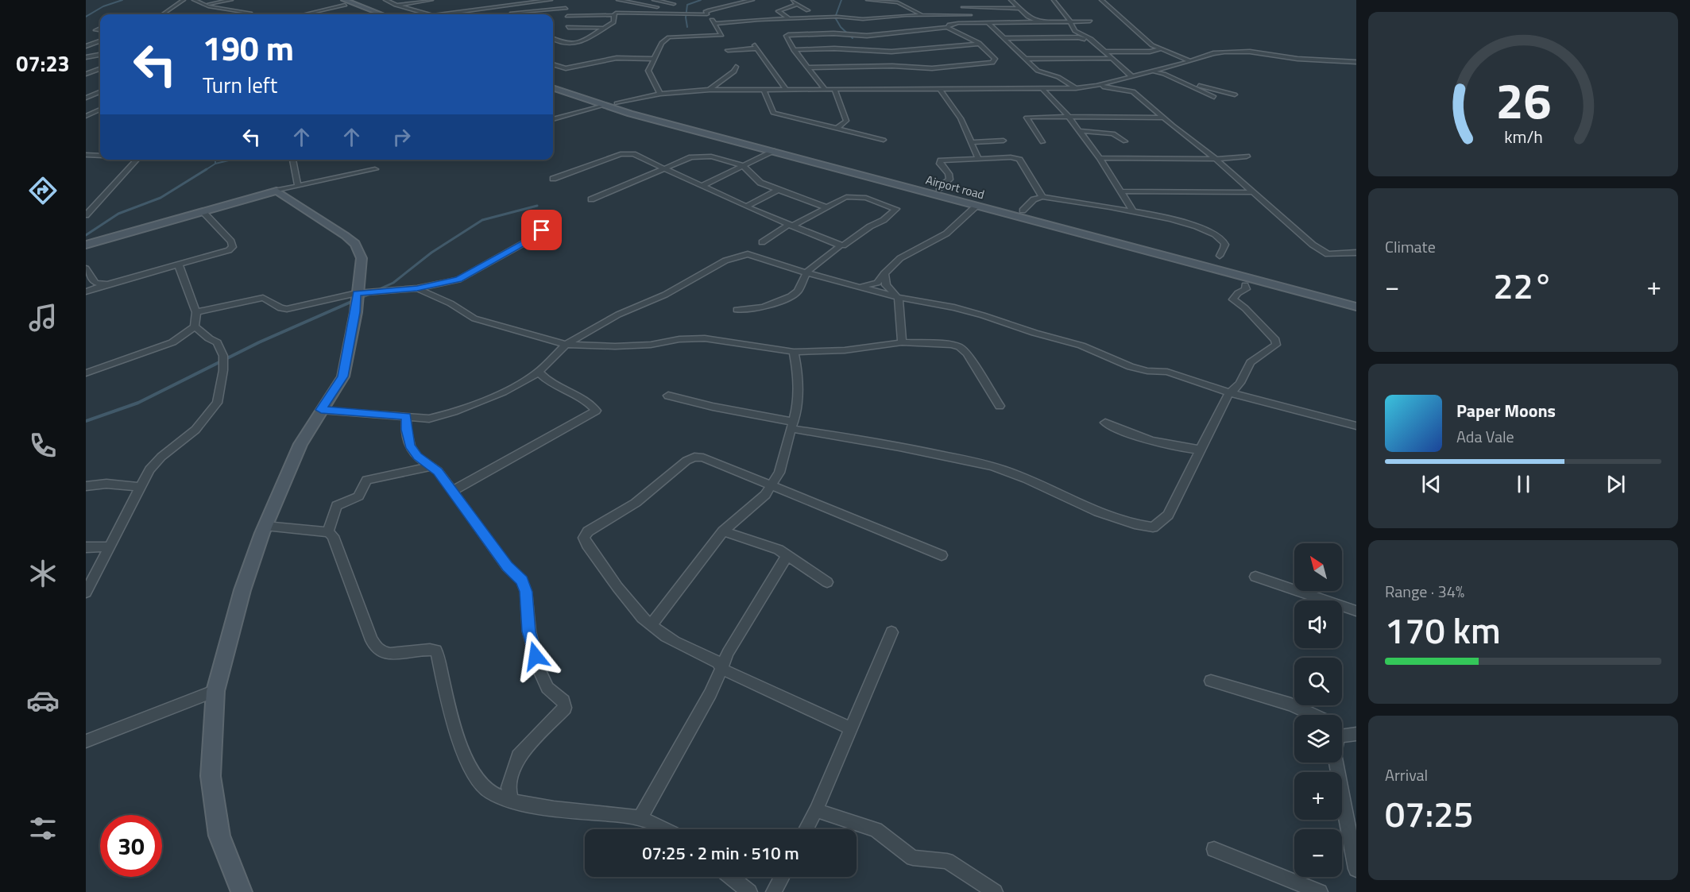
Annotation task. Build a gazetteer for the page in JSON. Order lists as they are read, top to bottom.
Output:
{
  "streets": {
    "main road": ["Airport road"]
  },
  "north": "top left",
  "page": {
    "tabs": "07:23",
    "turn": ["190 m", "Turn left"],
    "tile": [
      "Climate",
      ["Range · 34%", "170 km"],
      ["Arrival", "07:25"]
    ],
    "heat": ["−", "22°", "+"],
    "song": ["Paper Moons", "Ada Vale"],
    "map_buttons": ["+", "−"],
    "limit": "30",
    "trip": "07:25 · 2 min · 510 m",
    "gauge": ["26", "km/h"]
  }
}
